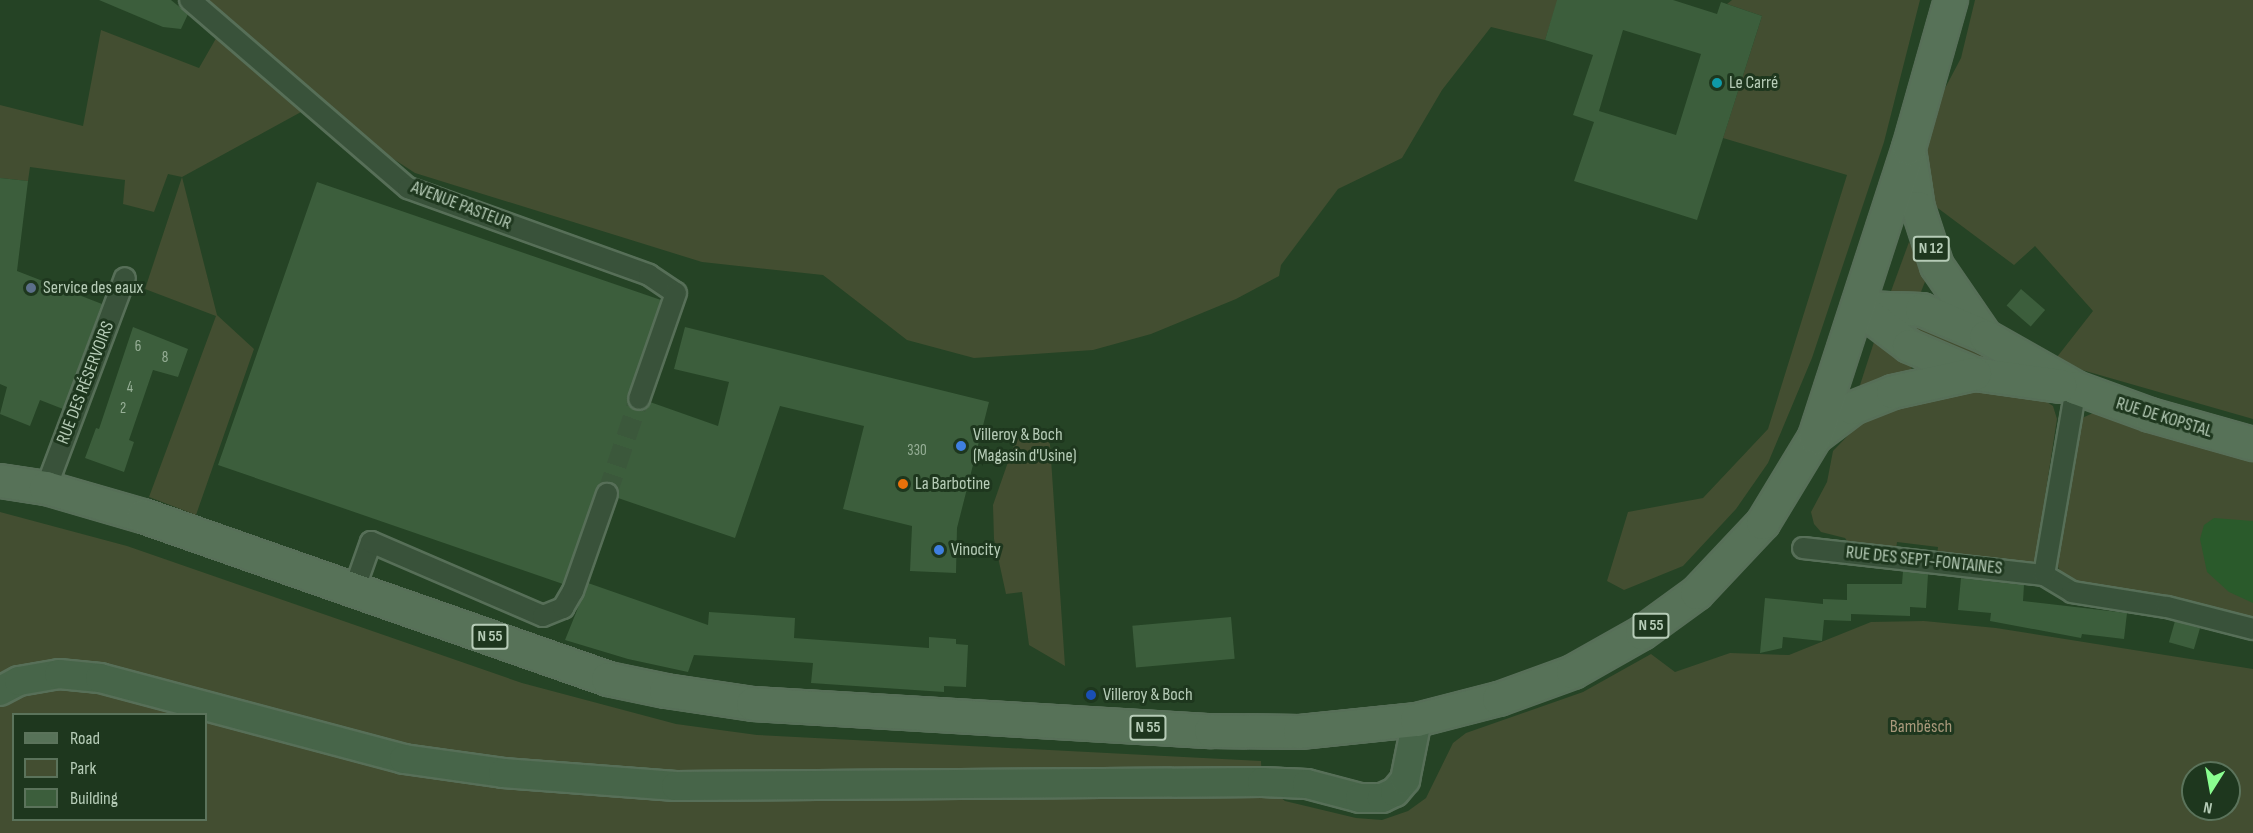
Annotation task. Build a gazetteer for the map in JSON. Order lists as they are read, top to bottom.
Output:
{
  "streets": {
    "main road": ["N 12", "RUE DE KOPSTAL", "N 55"],
    "street": ["AVENUE PASTEUR", "RUE DES RÉSERVOIRS", "RUE DES SEPT-FONTAINES"]
  },
  "crossings": [
    ["N 12", "RUE DE KOPSTAL"],
    ["N 12", "N 55"],
    ["RUE DES RÉSERVOIRS", "N 55"],
    ["RUE DE KOPSTAL", "N 55"]
  ],
  "parks": ["Bambësch"],
  "places": [
    "Le Carré",
    "Service des eaux",
    "Villeroy & Boch (Magasin d'Usine)",
    "La Barbotine",
    "Vinocity",
    "Villeroy & Boch"
  ],
  "house_numbers": [
    "6",
    "8",
    "4",
    "2",
    "330"
  ],
  "legend": ["Road", "Park", "Building"],
  "north": "bottom"
}
